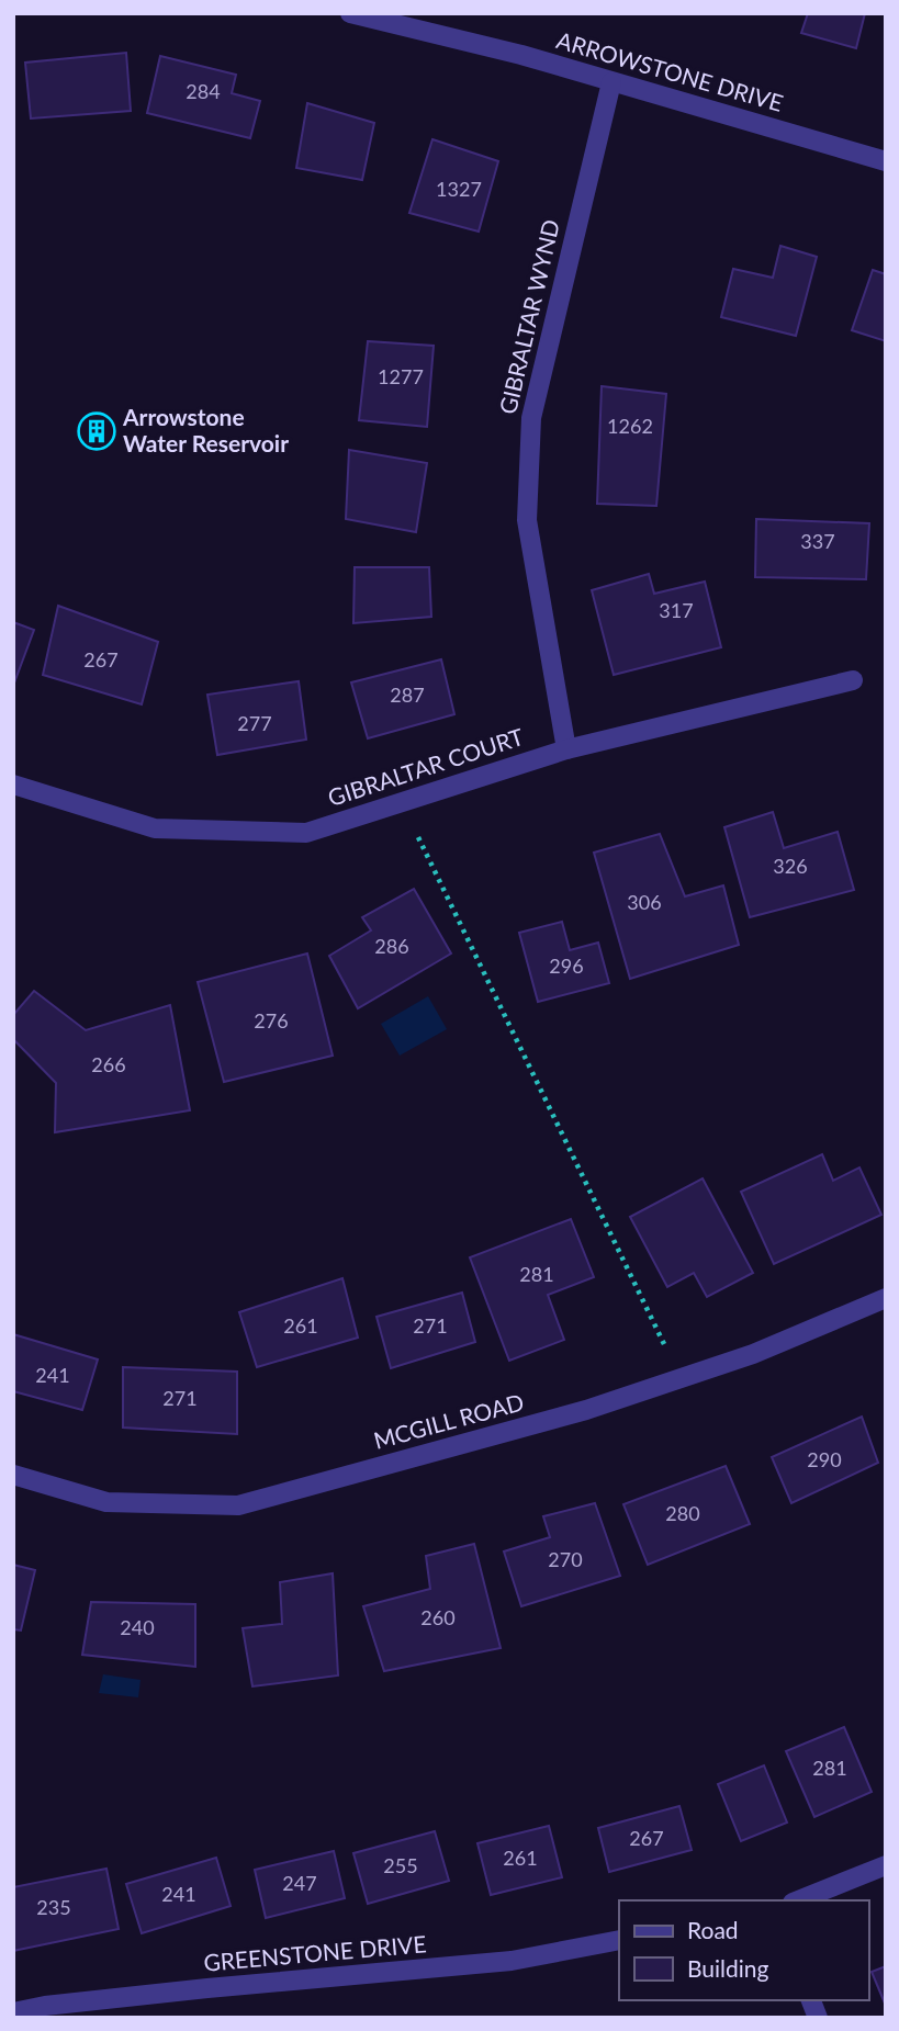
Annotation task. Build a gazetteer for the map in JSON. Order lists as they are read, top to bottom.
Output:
{
  "streets": {
    "street": [
      "ARROWSTONE DRIVE",
      "GIBRALTAR WYND",
      "GIBRALTAR COURT",
      "MCGILL ROAD",
      "GREENSTONE DRIVE"
    ]
  },
  "crossings": [
    ["ARROWSTONE DRIVE", "GIBRALTAR WYND"],
    ["GIBRALTAR WYND", "GIBRALTAR COURT"]
  ],
  "places": {
    "building": ["Arrowstone Water Reservoir"]
  },
  "house_numbers": [
    "284",
    "1327",
    "1277",
    "1262",
    "337",
    "317",
    "267",
    "287",
    "277",
    "326",
    "306",
    "286",
    "296",
    "276",
    "266",
    "281",
    "261",
    "271",
    "241",
    "271",
    "290",
    "280",
    "270",
    "260",
    "240",
    "281",
    "267",
    "261",
    "255",
    "247",
    "241",
    "235"
  ],
  "legend": ["Road", "Building"]
}
